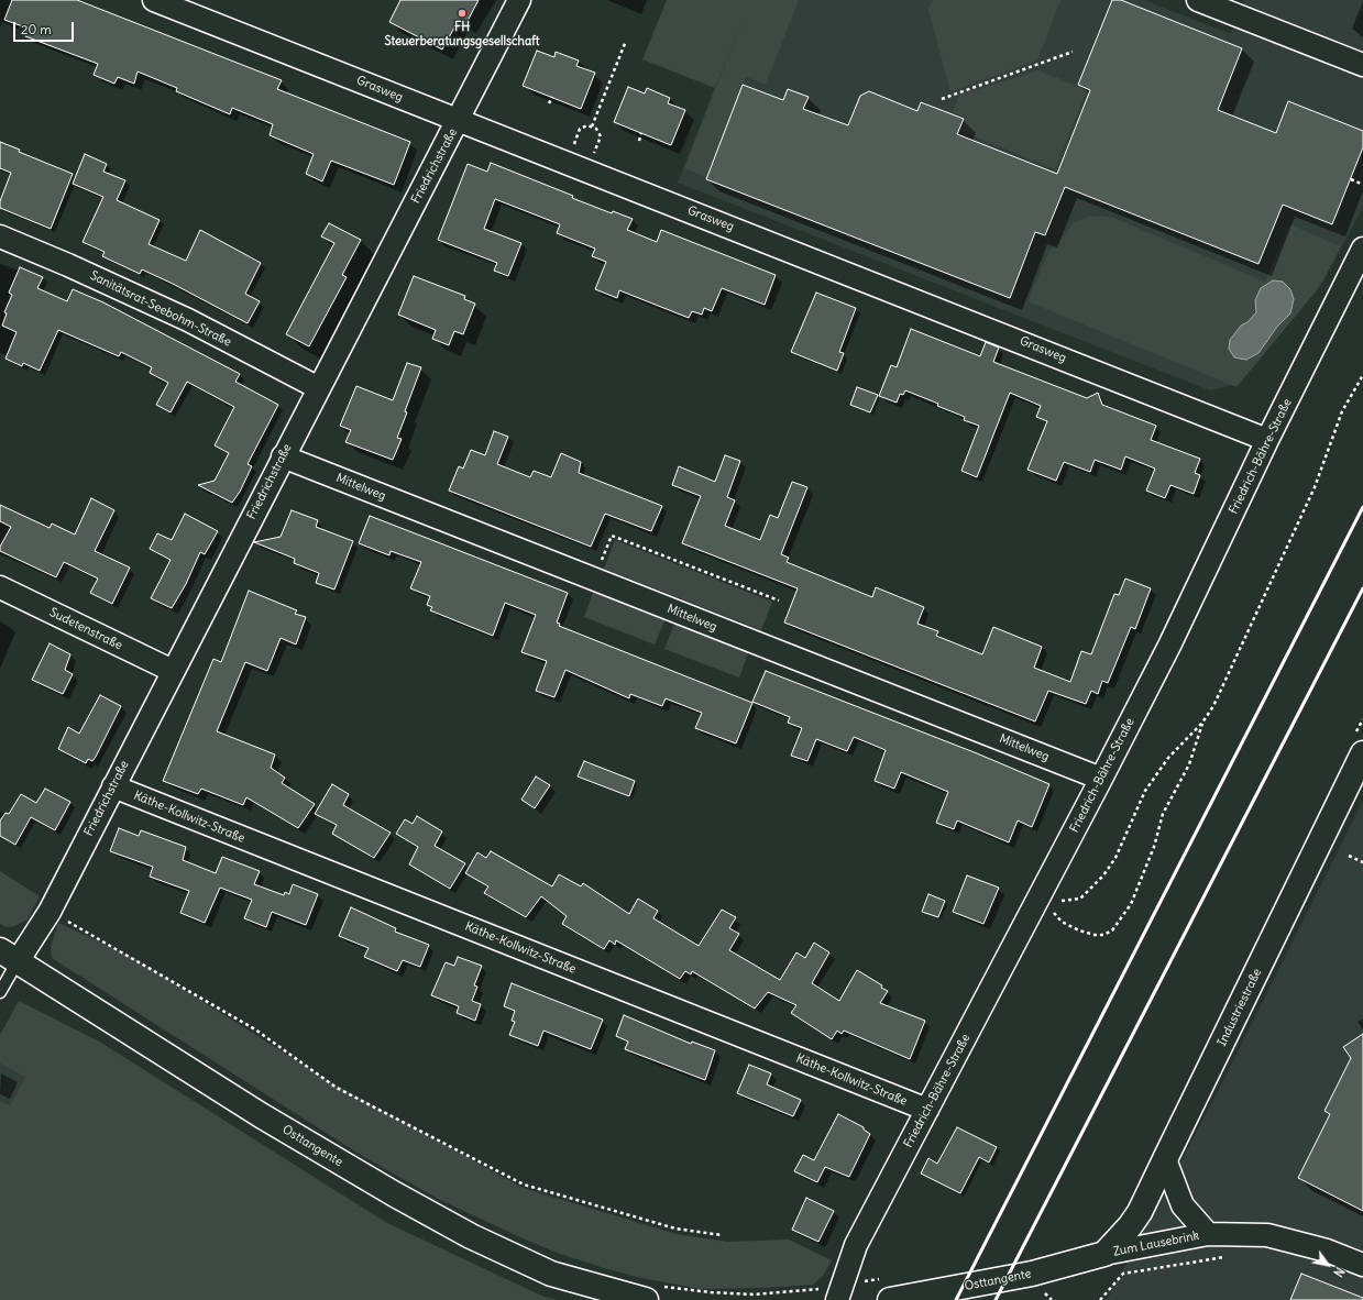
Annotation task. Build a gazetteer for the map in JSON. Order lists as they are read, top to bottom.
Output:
{
  "streets": {
    "street": [
      "Grasweg",
      "Friedrichstraße",
      "Sanitätsrat-Seebohm-Straße",
      "Friedrich-Bähre-Straße",
      "Mittelweg",
      "Sudetenstraße",
      "Käthe-Kollwitz-Straße",
      "Industriestraße",
      "Osttangente",
      "Zum Lausebrink"
    ]
  },
  "crossings": [
    ["Grasweg", "Friedrichstraße"],
    ["Grasweg", "Friedrich-Bähre-Straße"],
    ["Friedrichstraße", "Sanitätsrat-Seebohm-Straße"],
    ["Friedrichstraße", "Mittelweg"],
    ["Friedrichstraße", "Sudetenstraße"],
    ["Friedrichstraße", "Käthe-Kollwitz-Straße"],
    ["Friedrichstraße", "Osttangente"],
    ["Friedrich-Bähre-Straße", "Mittelweg"],
    ["Friedrich-Bähre-Straße", "Käthe-Kollwitz-Straße"],
    ["Industriestraße", "Osttangente"],
    ["Industriestraße", "Zum Lausebrink"],
    ["Osttangente", "Zum Lausebrink"]
  ],
  "places": ["FH Steuerberatungsgesellschaft"],
  "scale_bar": "20 m",
  "north": "bottom right"
}
